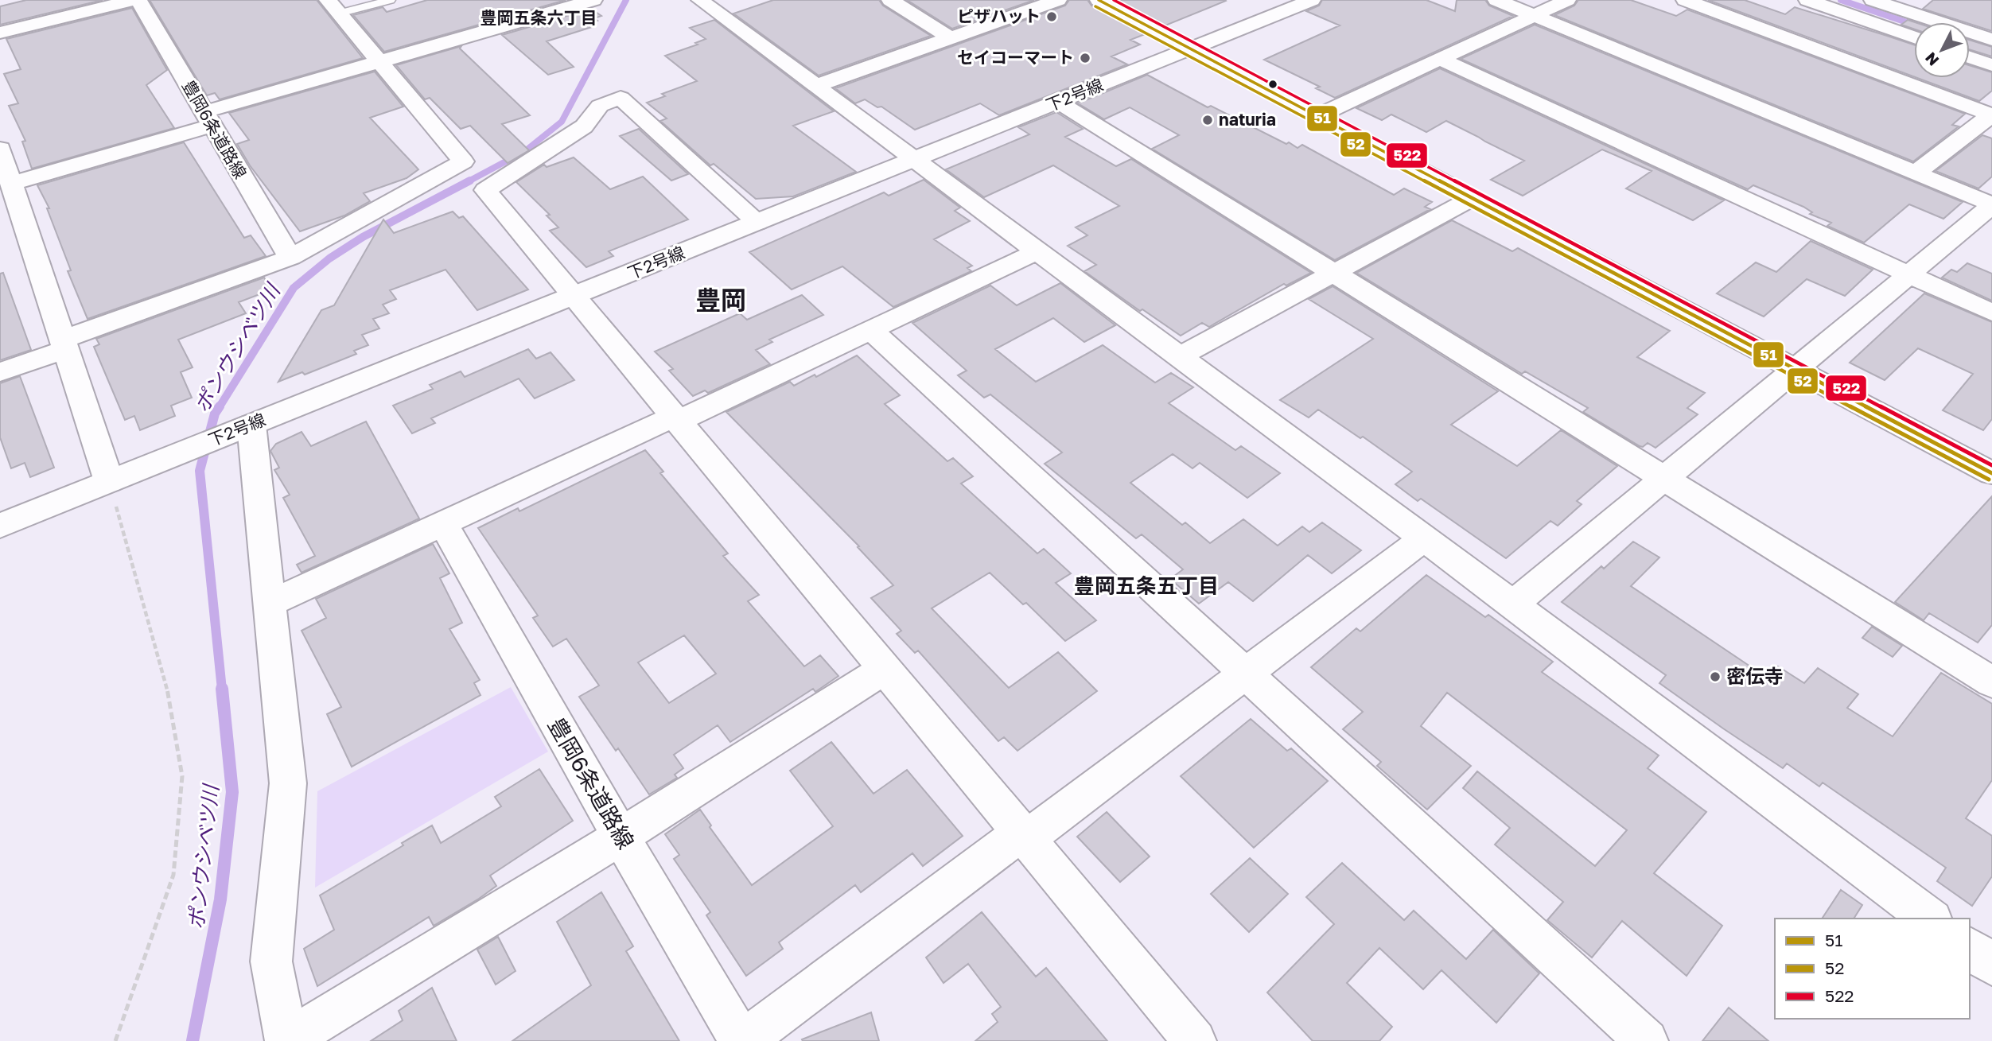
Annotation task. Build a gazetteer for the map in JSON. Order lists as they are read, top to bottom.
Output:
{
  "streets": {
    "street": ["下2号線", "豊岡6条道路線"]
  },
  "districts": ["豊岡五条六丁目", "豊岡", "豊岡五条五丁目"],
  "water": ["ポンウシベツ川"],
  "places": [
    "ピザハット",
    "セイコーマート",
    "naturia",
    "密伝寺"
  ],
  "lines": ["transit line 51", "transit line 522", "transit line 52"],
  "legend": ["51", "52", "522"],
  "north": "bottom left"
}
